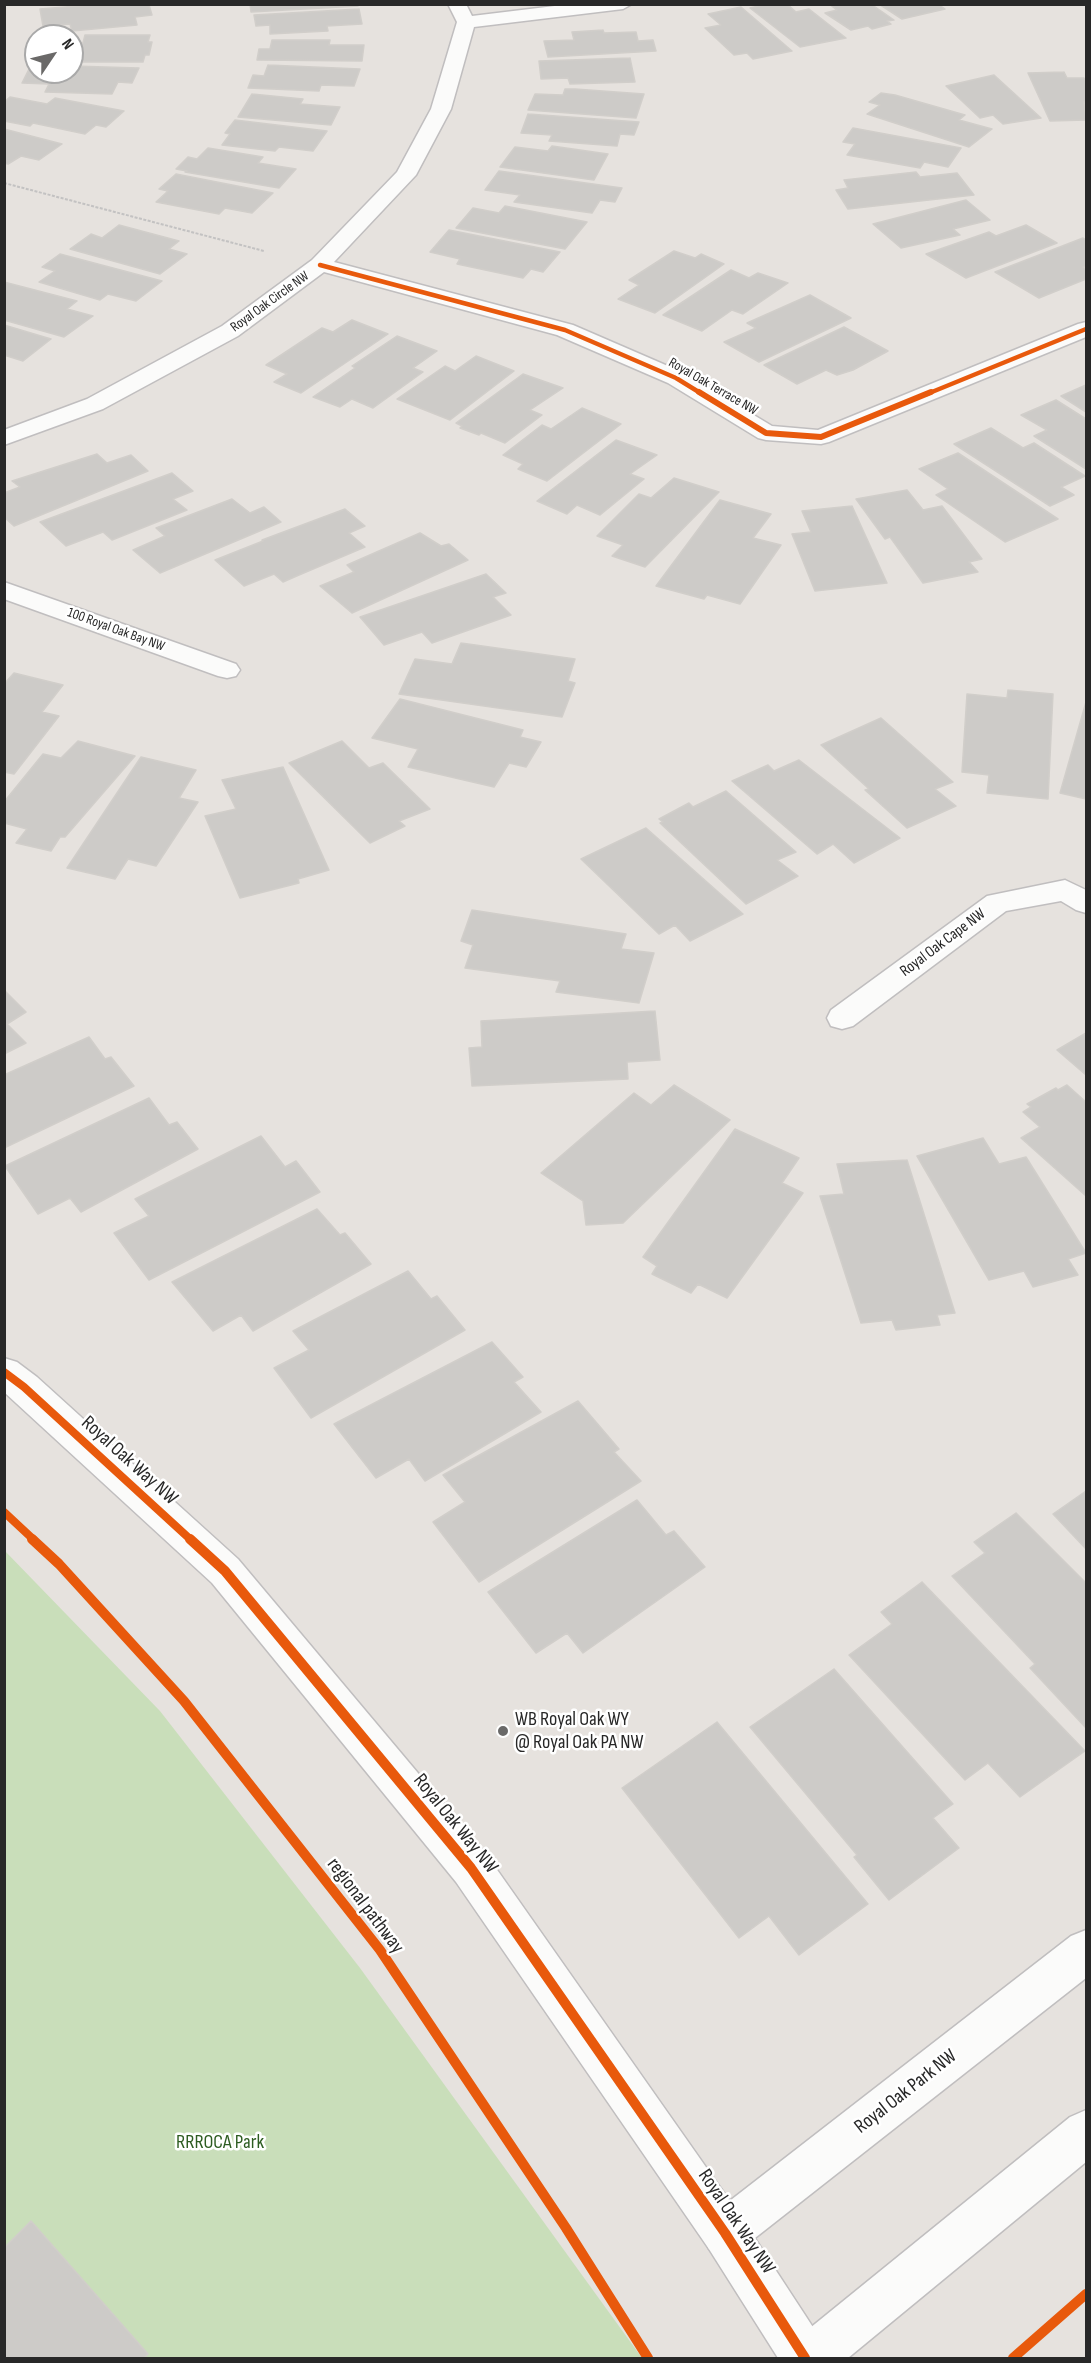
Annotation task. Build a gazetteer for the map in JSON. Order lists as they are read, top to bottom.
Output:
{
  "streets": {
    "street": [
      "Royal Oak Circle NW",
      "Royal Oak Terrace NW",
      "100 Royal Oak Bay NW",
      "Royal Oak Cape NW",
      "Royal Oak Way NW",
      "Royal Oak Park NW"
    ],
    "cycle path": ["regional pathway"]
  },
  "crossings": [
    ["Royal Oak Circle NW", "Royal Oak Terrace NW"],
    ["Royal Oak Way NW", "Royal Oak Park NW"]
  ],
  "parks": ["RRROCA Park"],
  "places": ["WB Royal Oak WY @ Royal Oak PA NW"],
  "north": "top right"
}
